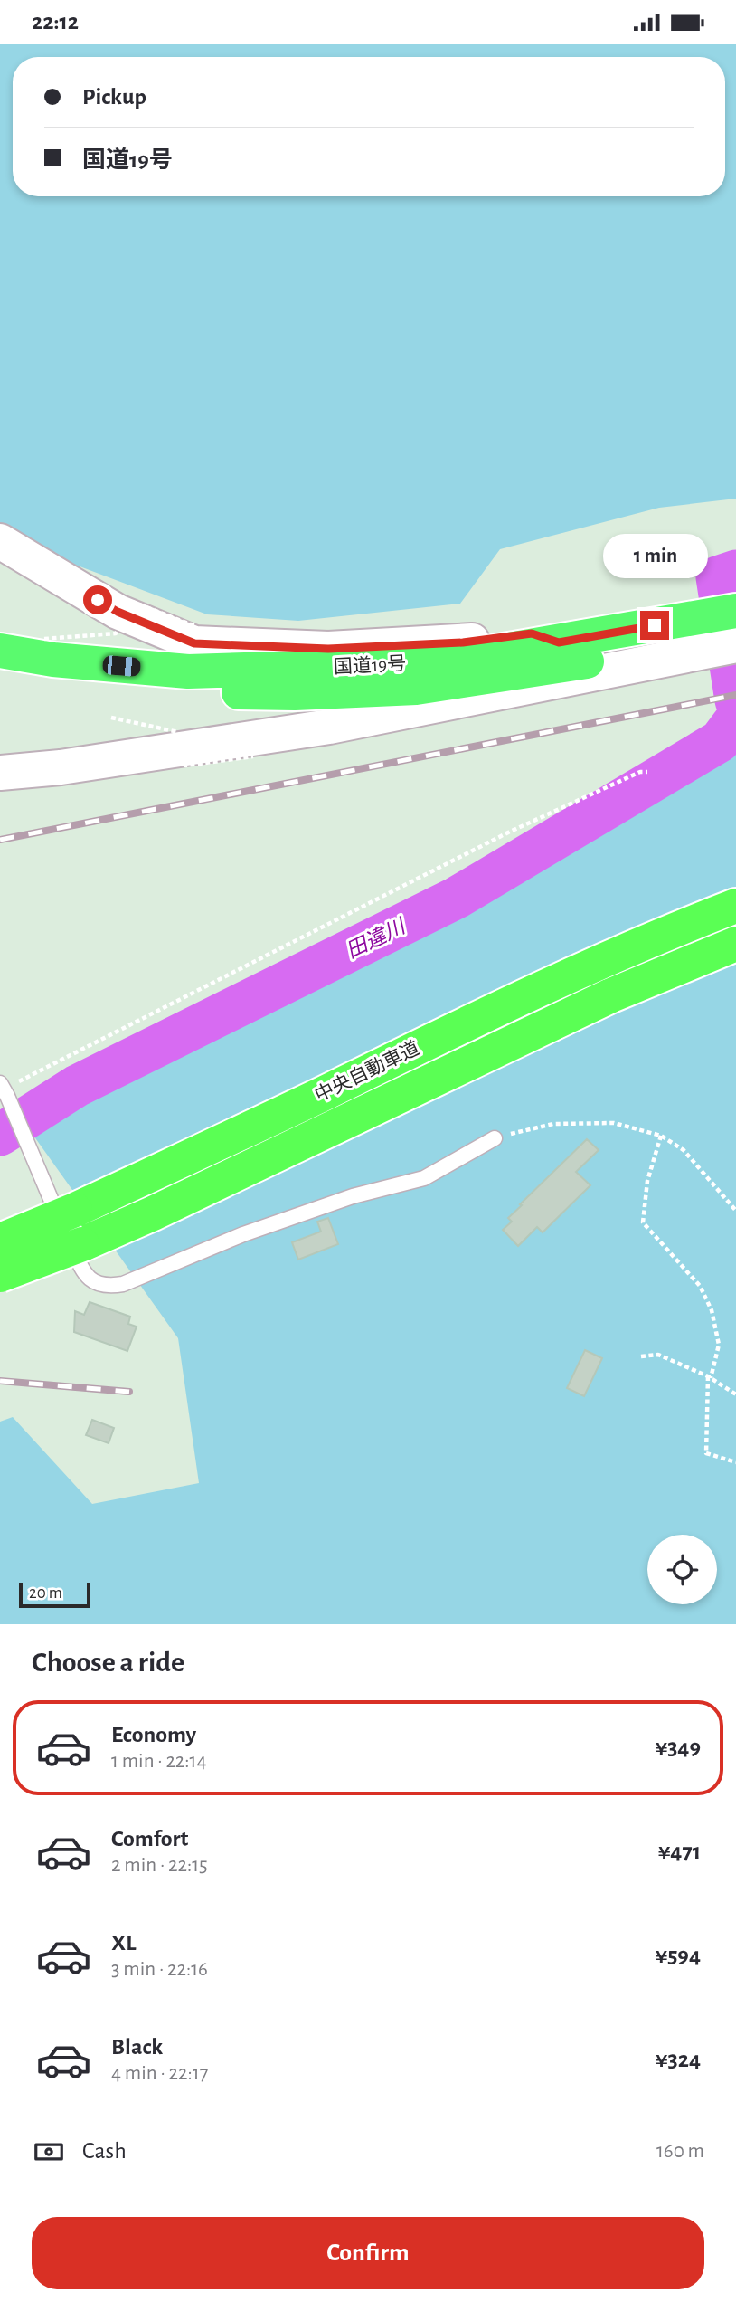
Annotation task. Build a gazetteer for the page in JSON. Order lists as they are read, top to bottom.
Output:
{
  "streets": {
    "highway": ["国道19号", "中央自動車道"]
  },
  "water": ["田違川"],
  "scale_bar": "20 m",
  "page": {
    "status": "22:12",
    "banner": ["Pickup", "国道19号"],
    "bubble": "1 min",
    "scale": "20 m",
    "heading": "Choose a ride",
    "list": [
      {
        "name": "Economy",
        "note": "1 min · 22:14",
        "value": "¥349"
      },
      {
        "name": "Comfort",
        "note": "2 min · 22:15",
        "value": "¥471"
      },
      {
        "name": "XL",
        "note": "3 min · 22:16",
        "value": "¥594"
      },
      {
        "name": "Black",
        "note": "4 min · 22:17",
        "value": "¥324"
      }
    ],
    "pay": ["Cash", "160 m"],
    "buttons": "Confirm"
  }
}
